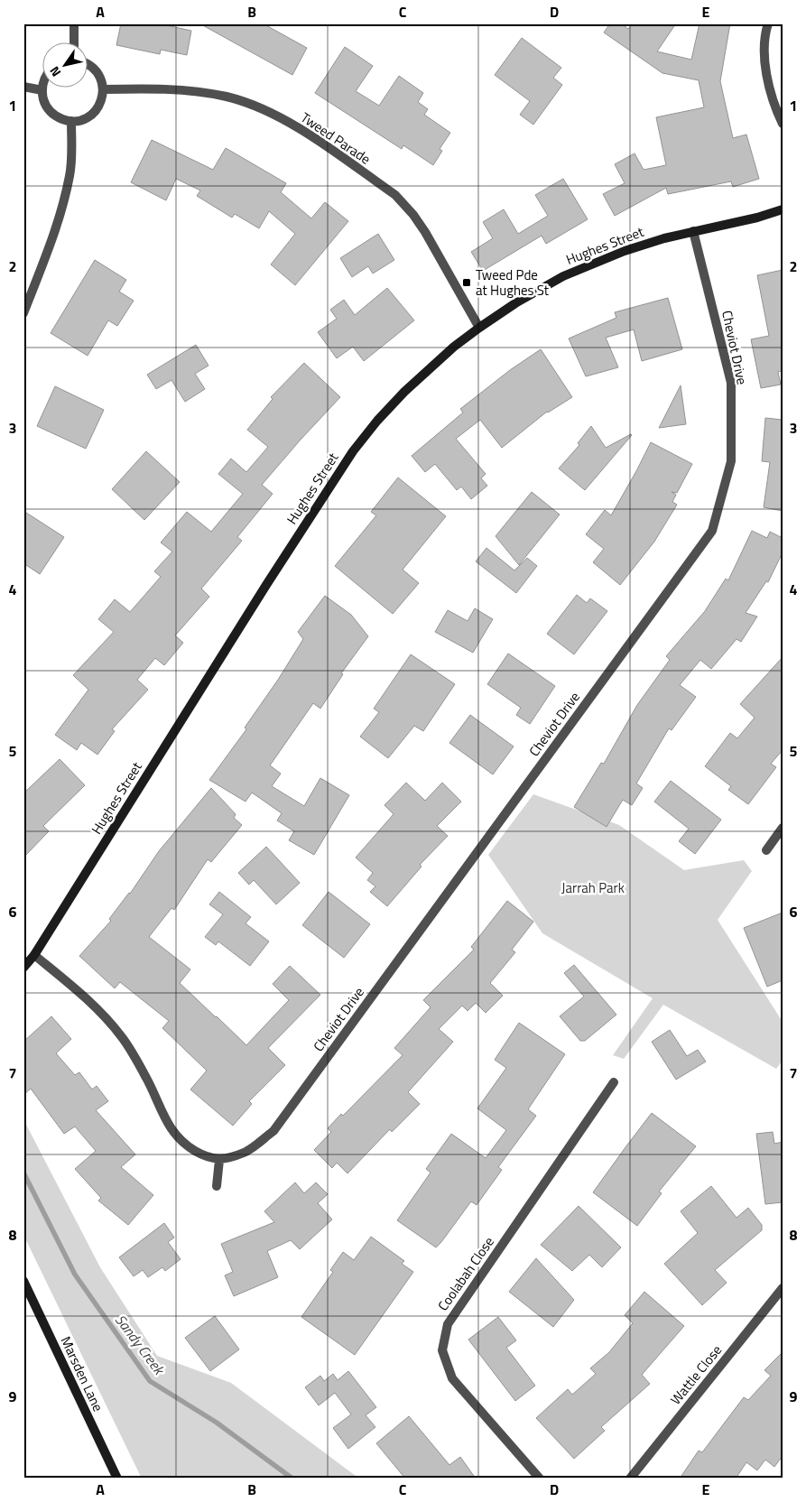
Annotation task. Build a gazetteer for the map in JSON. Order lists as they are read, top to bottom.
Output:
{
  "streets": {
    "street": [
      "Tweed Parade",
      "Hughes Street",
      "Cheviot Drive",
      "Coolabah Close",
      "Marsden Lane",
      "Wattle Close"
    ]
  },
  "crossings": [
    ["Tweed Parade", "Hughes Street"],
    ["Hughes Street", "Cheviot Drive"]
  ],
  "water": ["Sandy Creek"],
  "parks": ["Jarrah Park"],
  "places": {
    "transit": ["Tweed Pde at Hughes St"]
  },
  "north": "bottom left",
  "grid": {
    "columns": [
      "A",
      "B",
      "C",
      "D",
      "E"
    ],
    "rows": [
      "1",
      "2",
      "3",
      "4",
      "5",
      "6",
      "7",
      "8",
      "9"
    ]
  }
}
